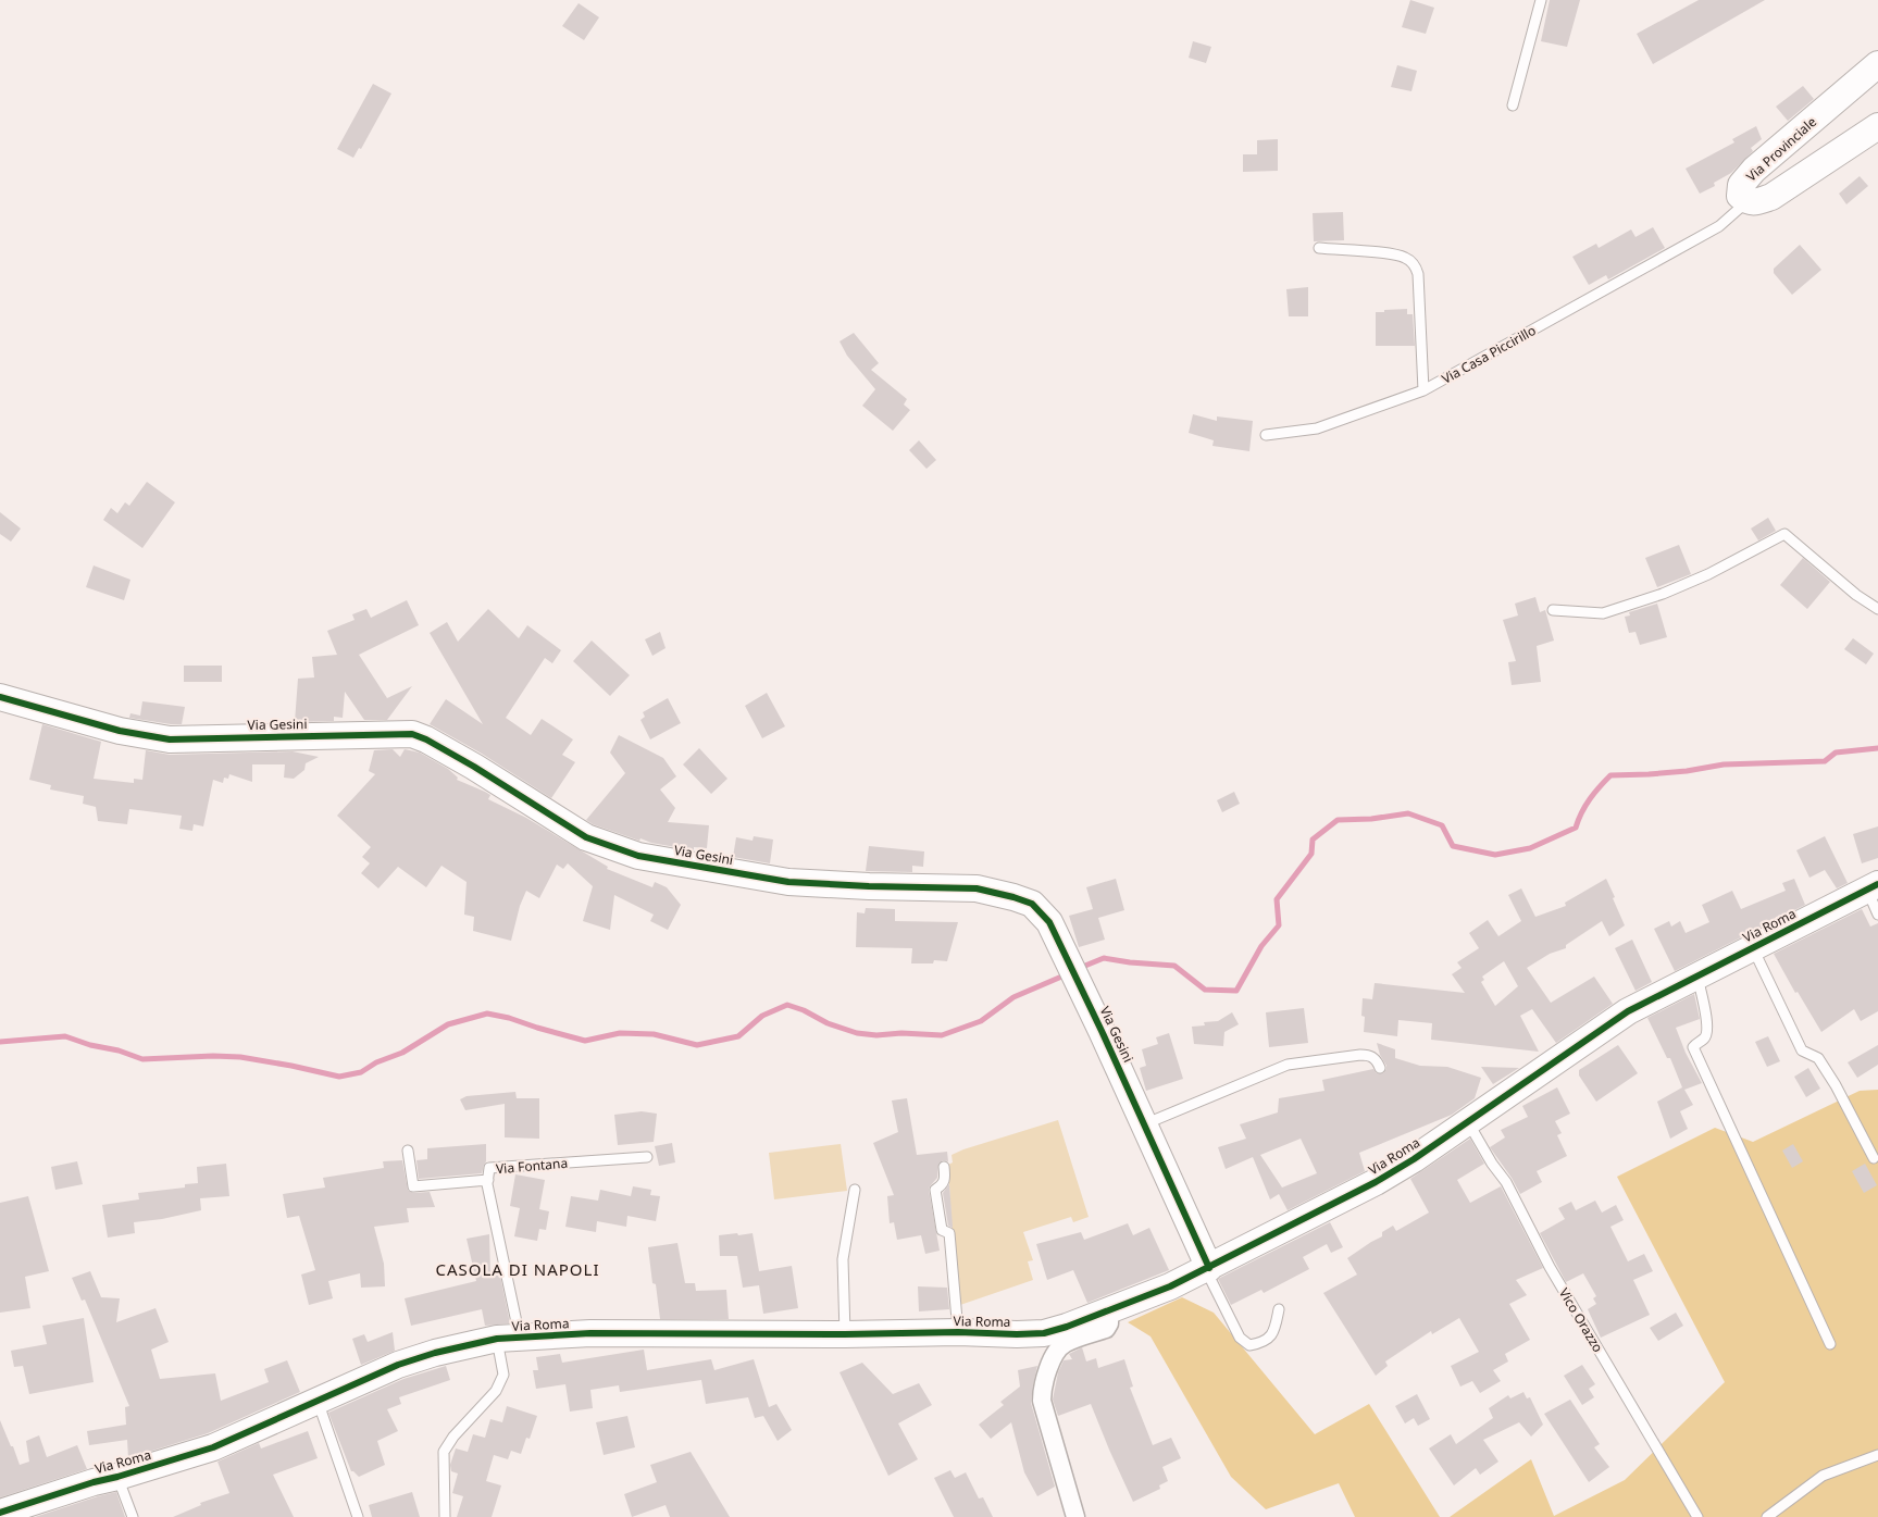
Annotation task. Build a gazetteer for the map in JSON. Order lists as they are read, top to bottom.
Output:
{
  "streets": {
    "street": ["Via Provinciale", "Via Gesini", "Via Roma"],
    "lane": ["Via Casa Piccirillo", "Via Fontana", "Vico Orazzo"]
  },
  "crossings": [
    ["Via Provinciale", "Via Casa Piccirillo"],
    ["Via Gesini", "Via Roma"],
    ["Via Roma", "Via Fontana"],
    ["Via Roma", "Vico Orazzo"]
  ],
  "districts": ["CASOLA DI NAPOLI"]
}
